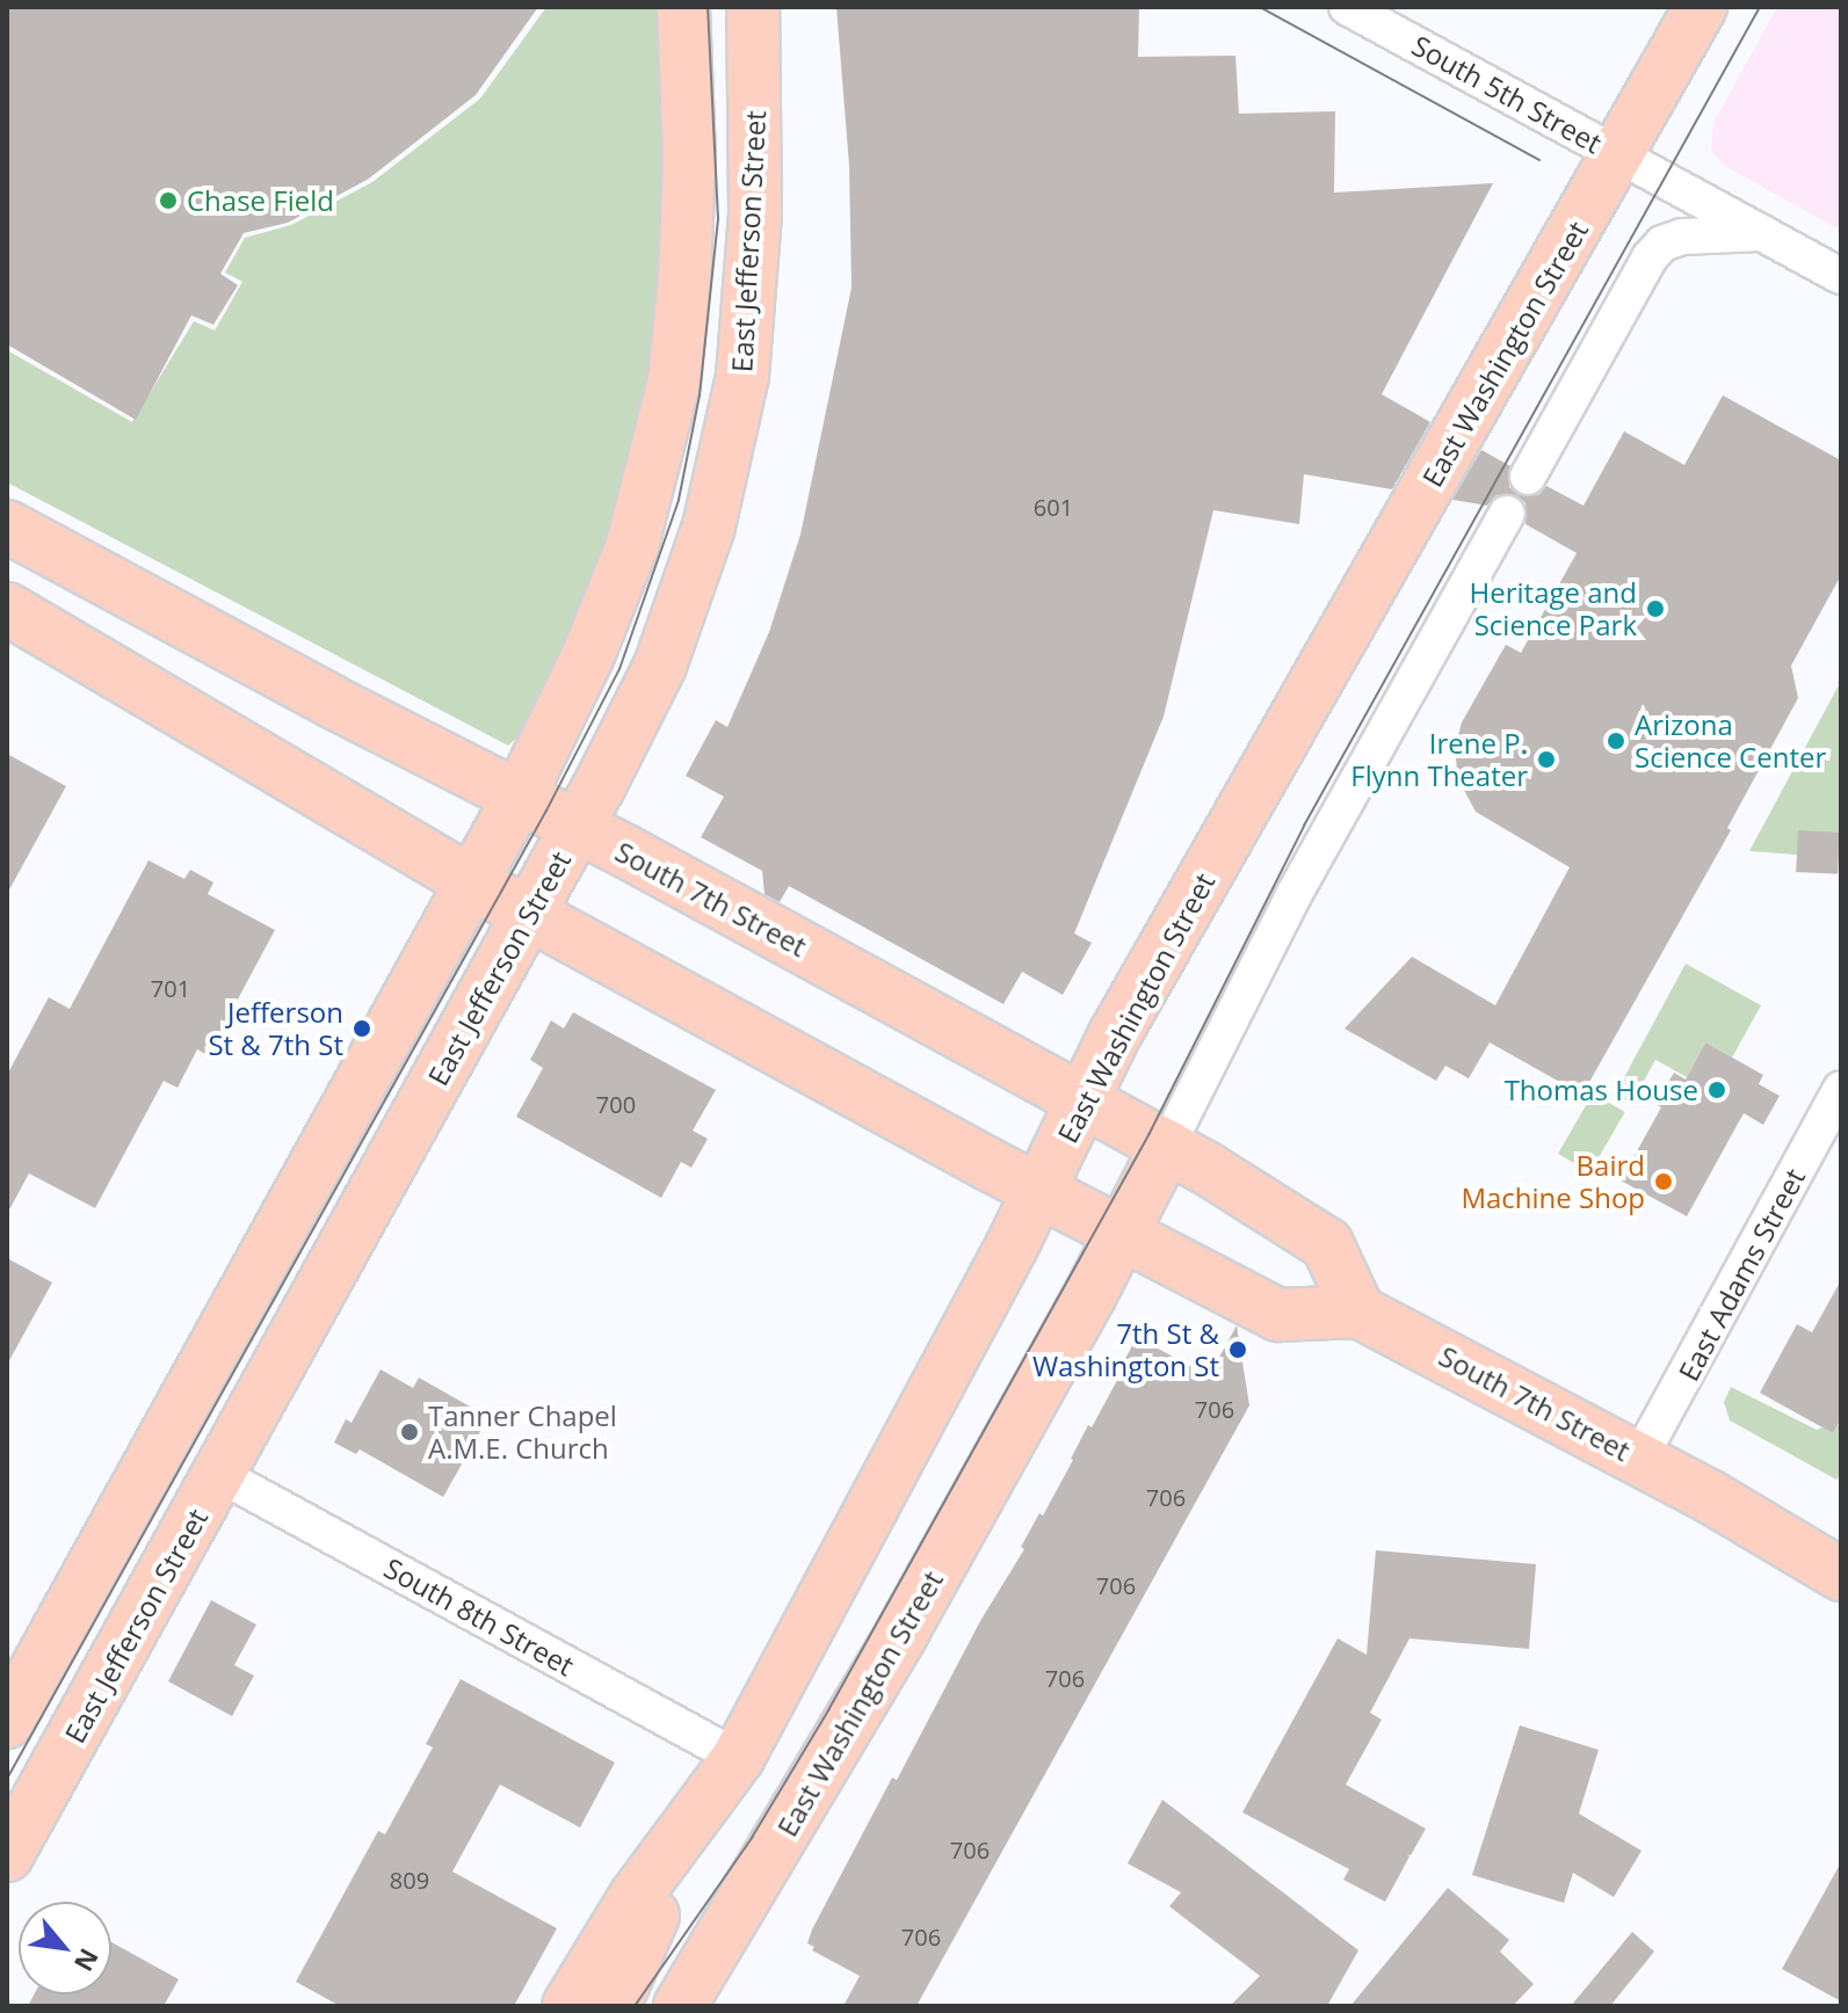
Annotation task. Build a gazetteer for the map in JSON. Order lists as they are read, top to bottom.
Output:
{
  "streets": {
    "main road": ["East Jefferson Street", "East Washington Street", "South 7th Street"],
    "street": ["South 5th Street", "East Adams Street", "South 8th Street"]
  },
  "crossings": [
    ["South 5th Street", "East Washington Street"],
    ["East Jefferson Street", "South 7th Street"],
    ["East Jefferson Street", "South 8th Street"],
    ["East Washington Street", "South 7th Street"],
    ["East Washington Street", "South 8th Street"],
    ["South 7th Street", "East Adams Street"]
  ],
  "places": [
    "Chase Field",
    "Heritage and Science Park",
    "Arizona Science Center",
    "Irene P. Flynn Theater",
    "Jefferson St & 7th St",
    "Thomas House",
    "Baird Machine Shop",
    "7th St & Washington St",
    "Tanner Chapel A.M.E. Church"
  ],
  "house_numbers": [
    "601",
    "701",
    "700",
    "706",
    "706",
    "706",
    "706",
    "706",
    "809",
    "706"
  ],
  "north": "bottom right"
}
